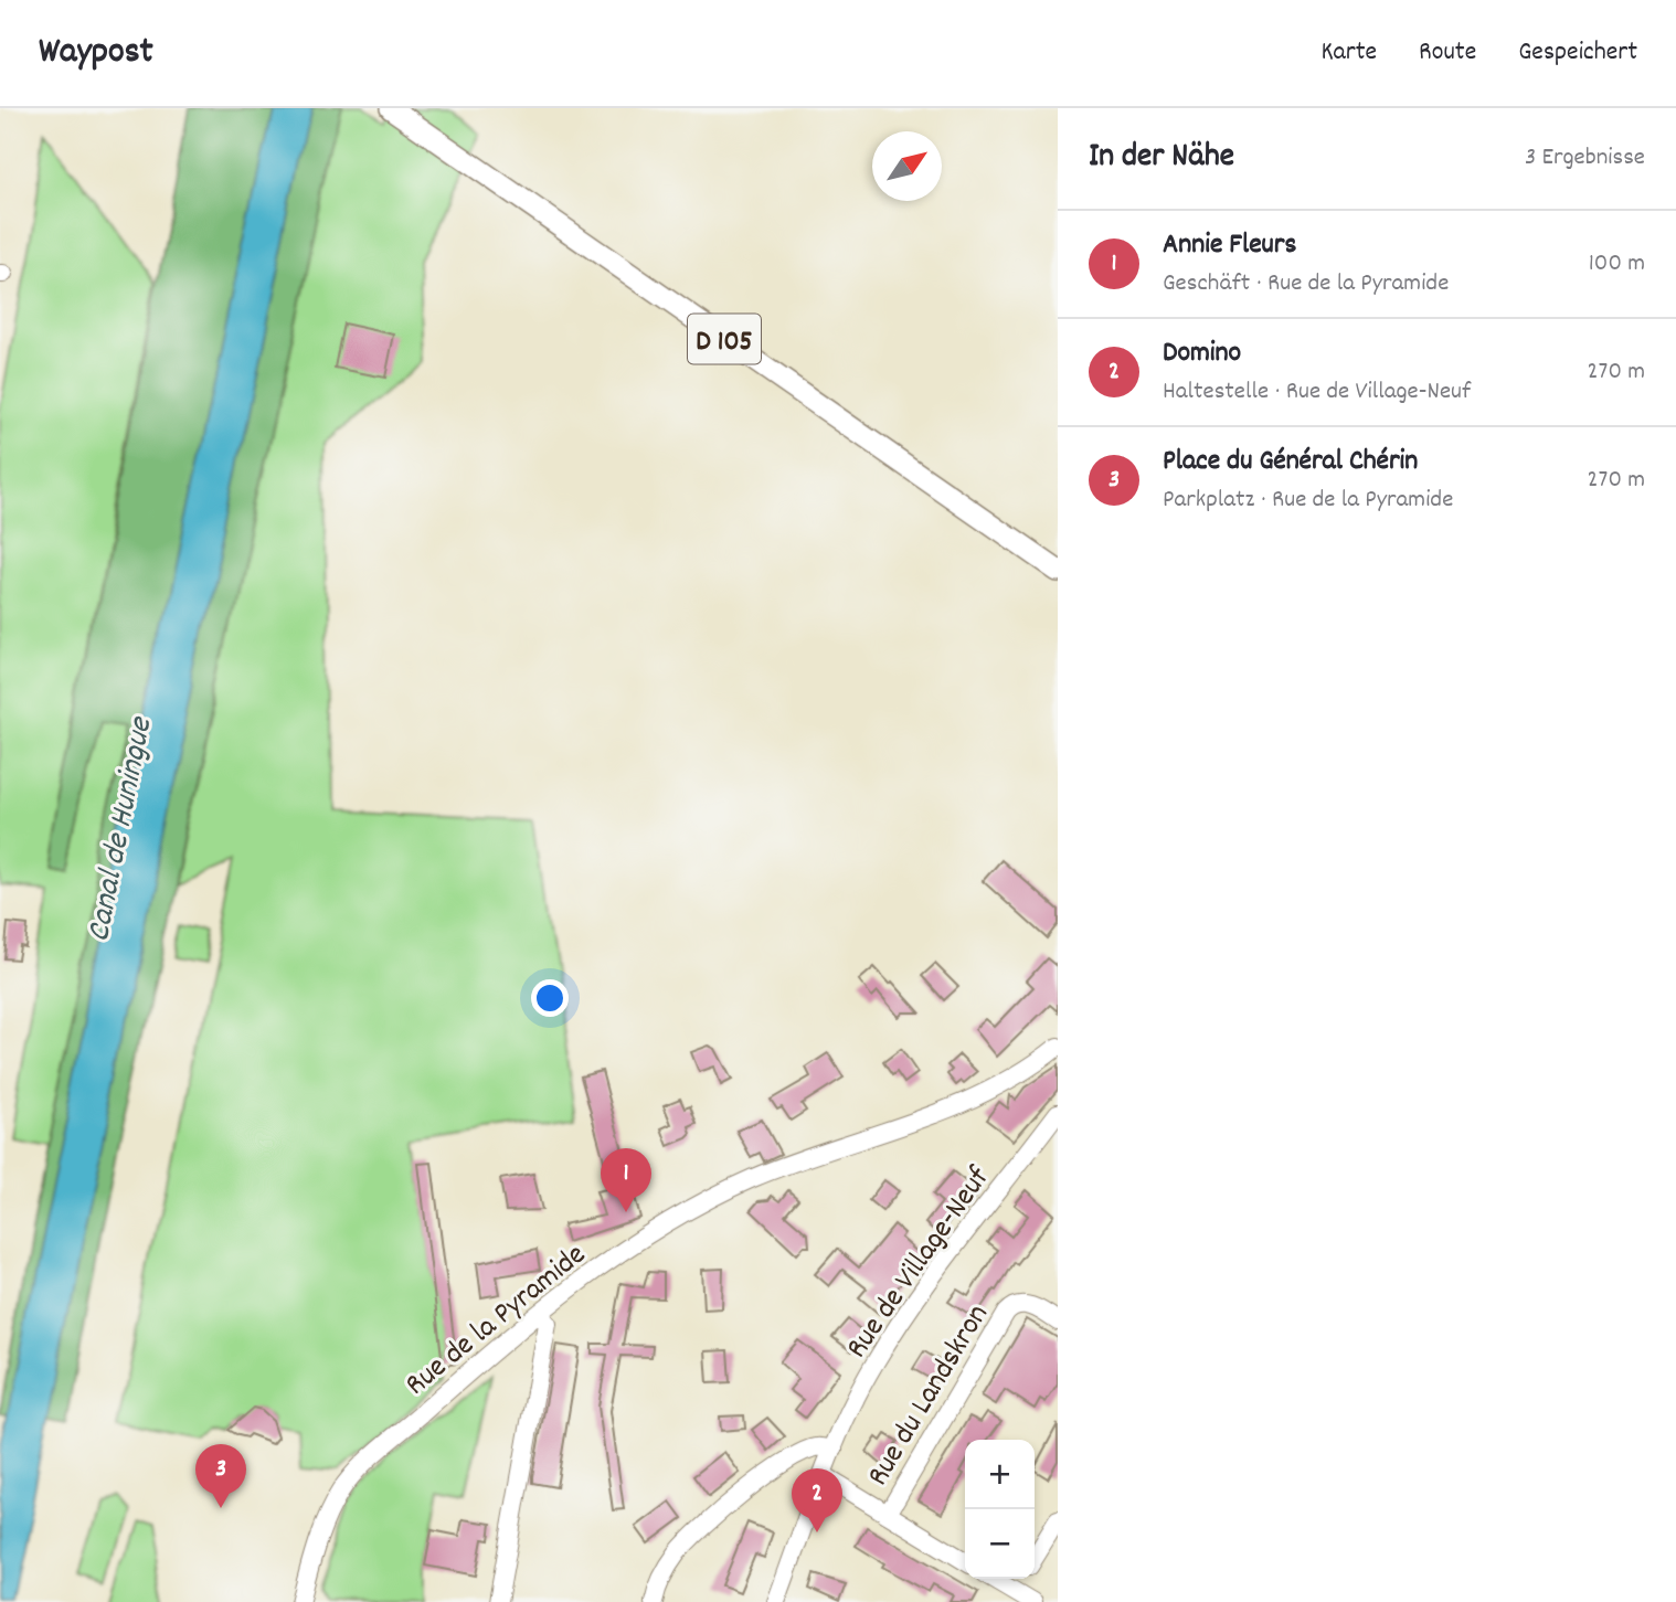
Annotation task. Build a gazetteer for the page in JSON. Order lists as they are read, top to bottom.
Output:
{
  "streets": {
    "main road": ["D 105"],
    "street": ["Rue de Village-Neuf", "Rue de la Pyramide", "Rue du Landskron"]
  },
  "water": ["Canal de Huningue"],
  "north": "top right",
  "page": {
    "header": "Waypost",
    "nav": ["Karte", "Route", "Gespeichert"],
    "heading": ["In der Nähe", "3 Ergebnisse"],
    "list": [
      {
        "mark": "1",
        "name": "Annie Fleurs",
        "note": "Geschäft · Rue de la Pyramide",
        "value": "100 m"
      },
      {
        "mark": "2",
        "name": "Domino",
        "note": "Haltestelle · Rue de Village-Neuf",
        "value": "270 m"
      },
      {
        "mark": "3",
        "name": "Place du Général Chérin",
        "note": "Parkplatz · Rue de la Pyramide",
        "value": "270 m"
      }
    ],
    "pins": ["1", "3", "2"],
    "map_buttons": ["+", "−"]
  }
}
